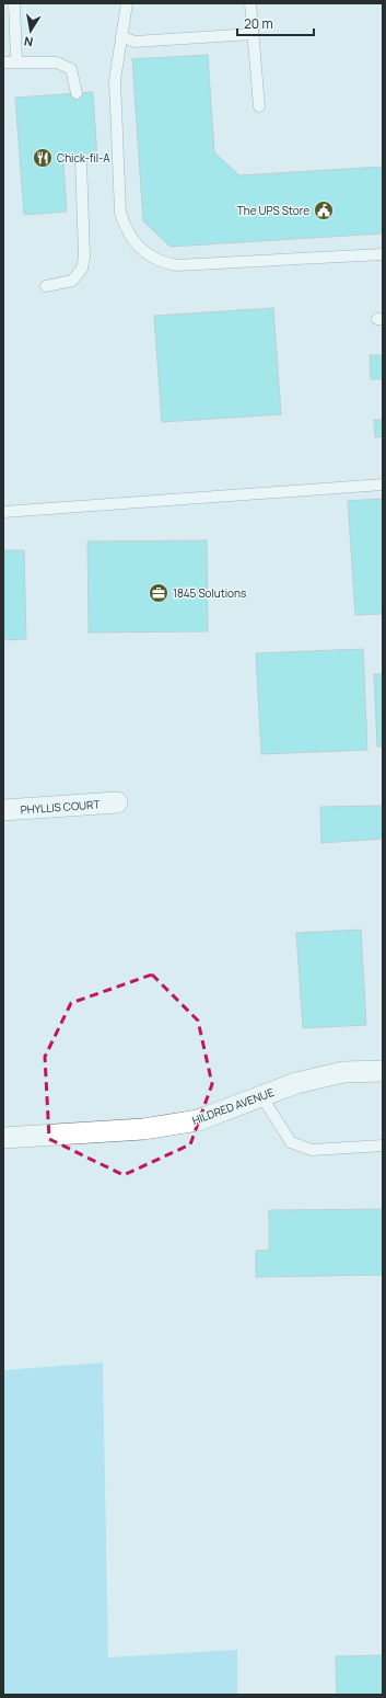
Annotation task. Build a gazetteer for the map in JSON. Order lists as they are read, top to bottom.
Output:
{
  "streets": {
    "street": ["PHYLLIS COURT", "HILDRED AVENUE"]
  },
  "places": {
    "restaurant": ["Chick-fil-A"],
    "public building": ["The UPS Store"],
    "office": ["1845 Solutions"]
  },
  "scale_bar": "20 m",
  "north": "bottom"
}
